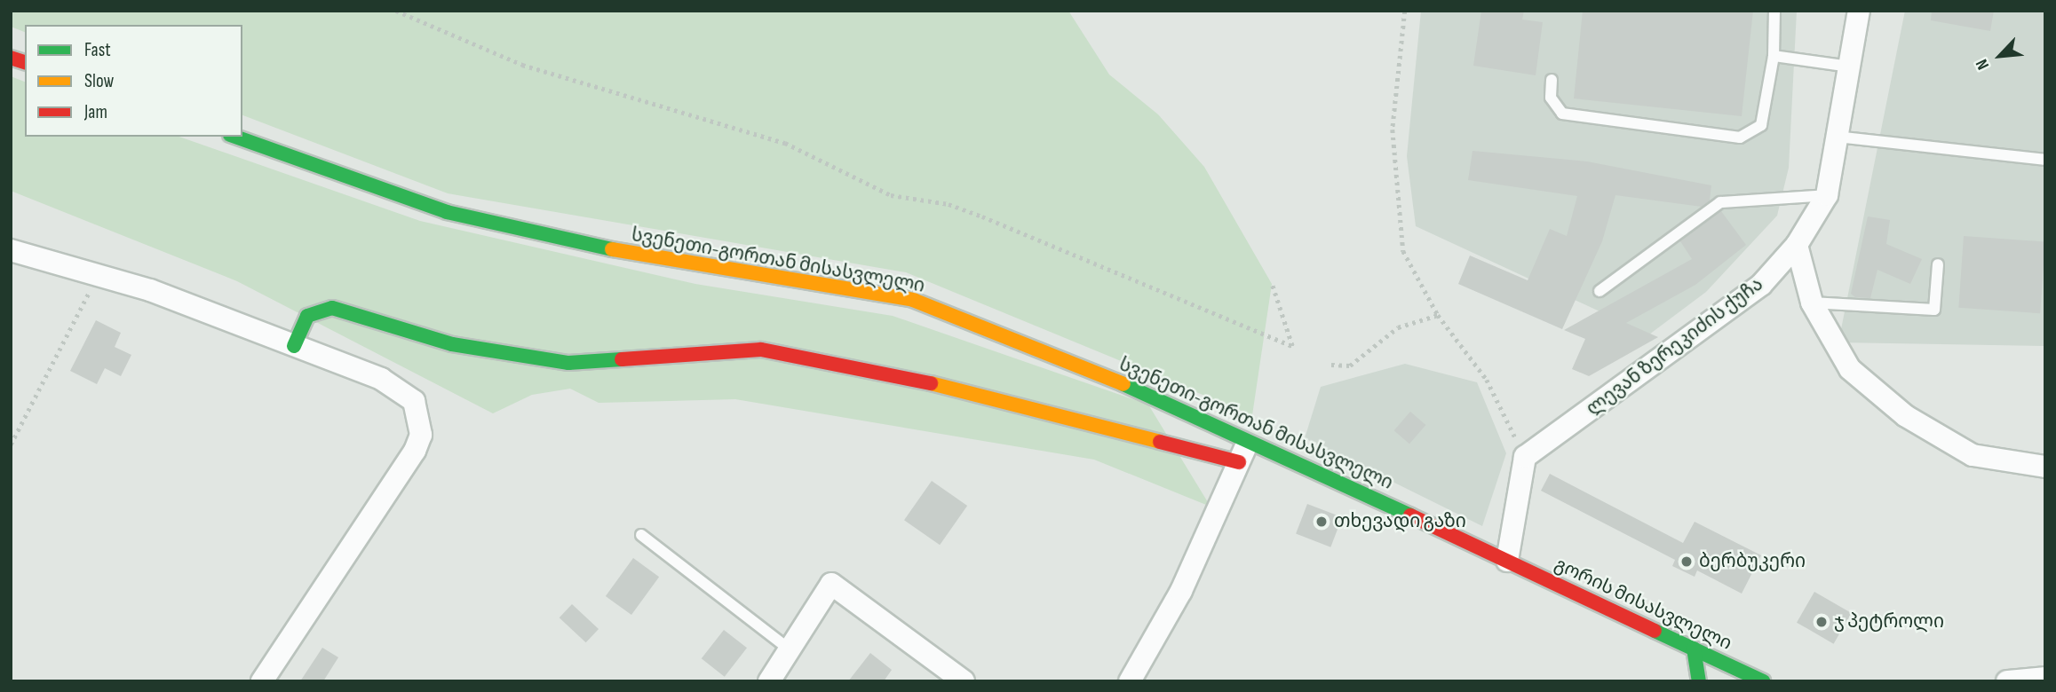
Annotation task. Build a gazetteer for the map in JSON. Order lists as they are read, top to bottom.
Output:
{
  "streets": {
    "main road": ["სვენეთი-გორთან მისასვლელი", "გორის მისასვლელი"],
    "street": ["ლევან ზერეკიძის ქუჩა"]
  },
  "crossings": [
    ["სვენეთი-გორთან მისასვლელი", "გორის მისასვლელი"]
  ],
  "places": ["თხევადი გაზი", "ბერბუკერი", "ჯ პეტროლი"],
  "legend": ["Fast", "Slow", "Jam"],
  "north": "bottom left"
}
